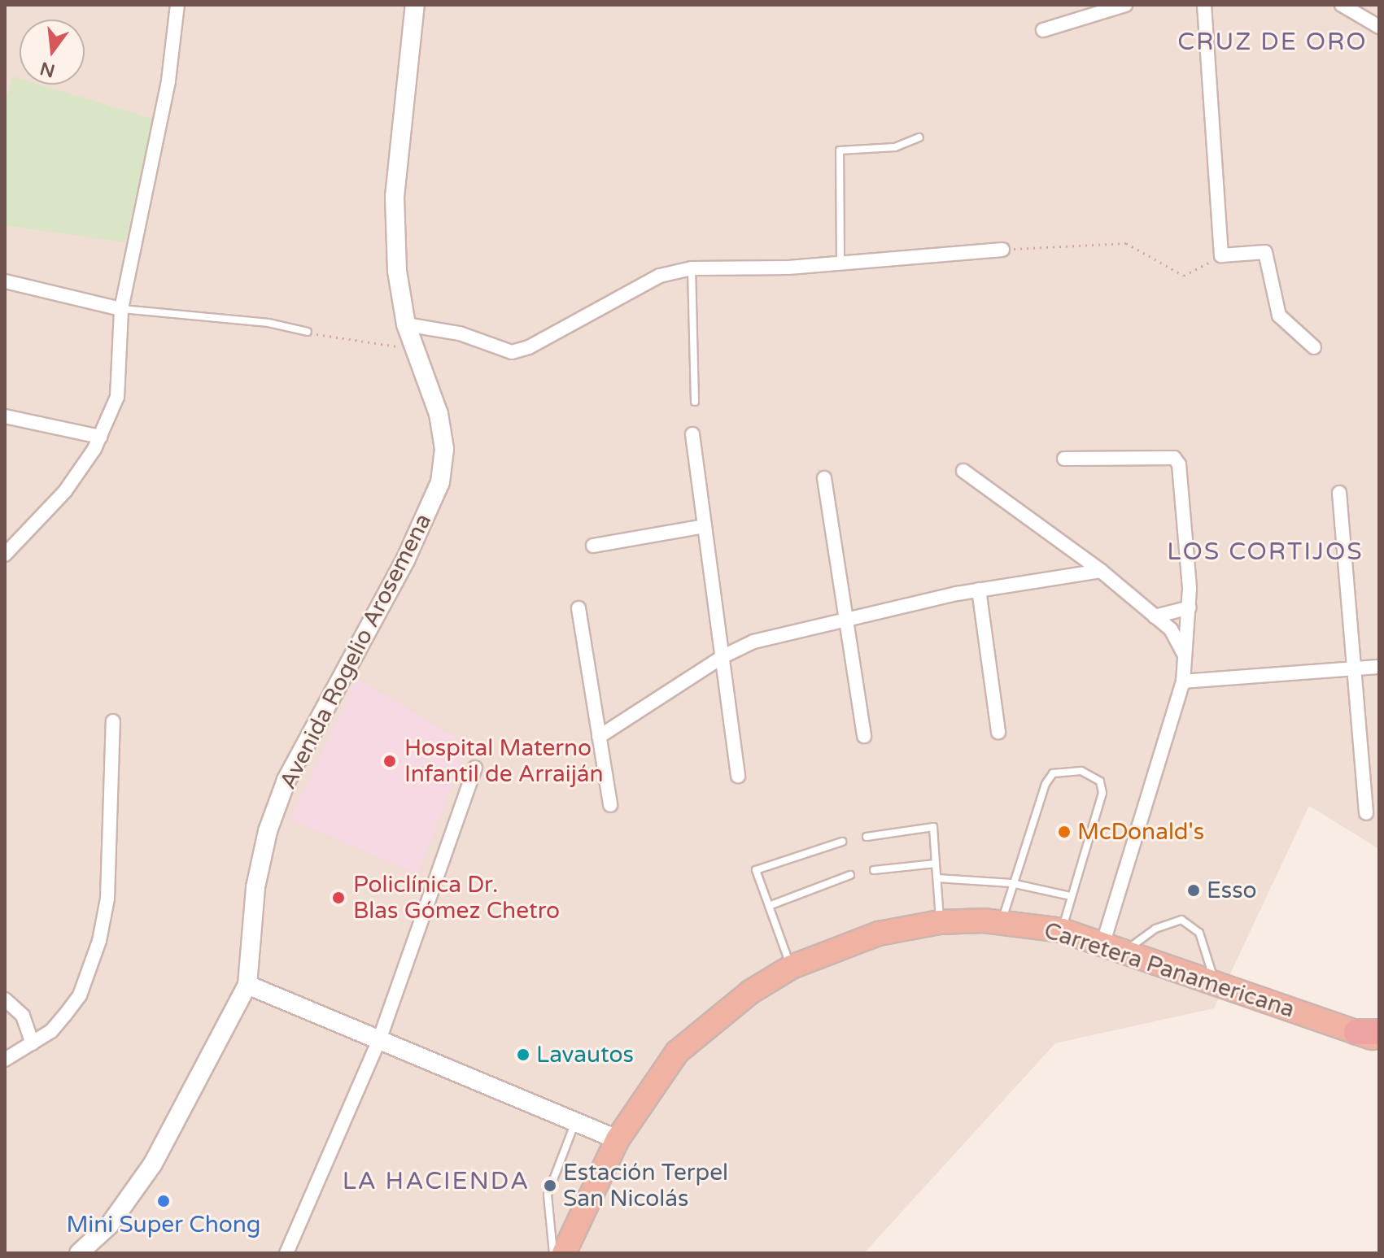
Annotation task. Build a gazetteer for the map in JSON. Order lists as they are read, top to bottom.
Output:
{
  "streets": {
    "highway": ["Carretera Panamericana"],
    "street": ["Avenida Rogelio Arosemena"]
  },
  "districts": ["CRUZ DE ORO", "LOS CORTIJOS", "LA HACIENDA"],
  "places": [
    "Hospital Materno Infantil de Arraiján",
    "McDonald's",
    "Esso",
    "Policlínica Dr. Blas Gómez Chetro",
    "Lavautos",
    "Estación Terpel San Nicolás",
    "Mini Super Chong"
  ],
  "north": "bottom"
}
